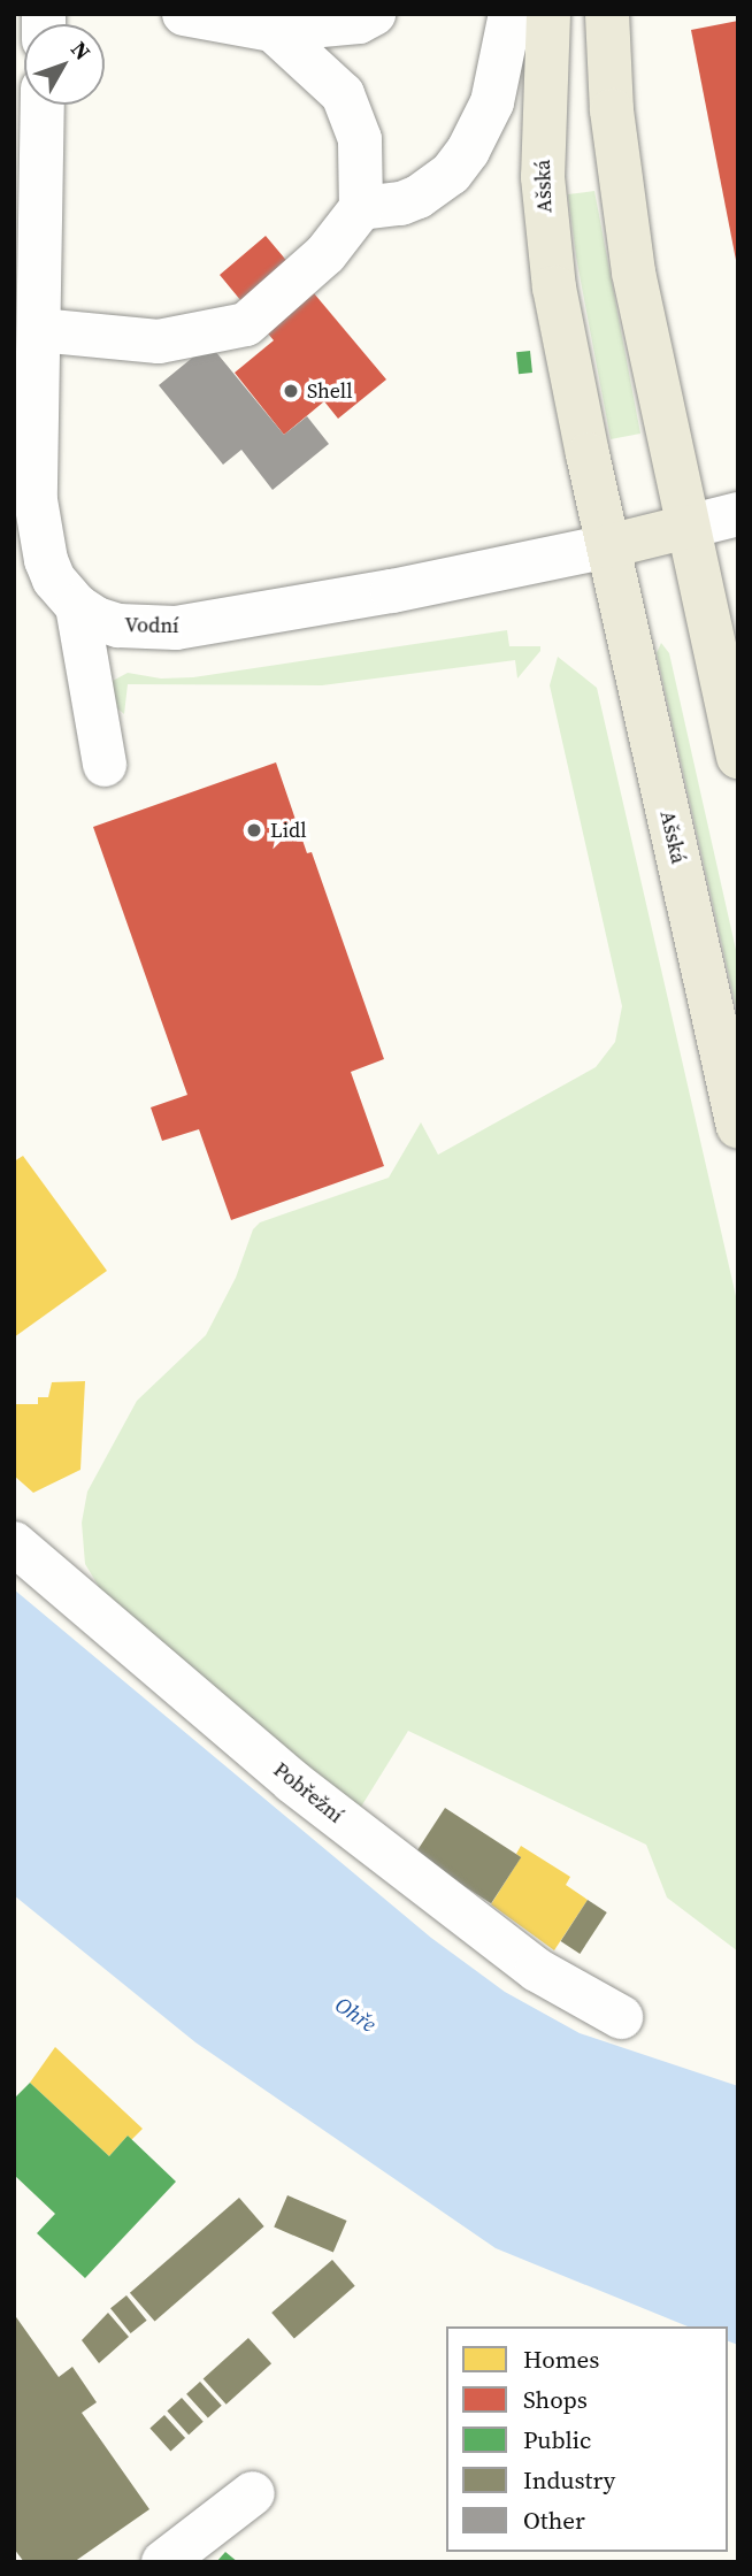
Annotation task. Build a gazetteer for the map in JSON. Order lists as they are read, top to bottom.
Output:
{
  "streets": {
    "main road": ["Ašská"],
    "street": ["Vodní", "Pobřežní"]
  },
  "crossings": [
    ["Ašská", "Vodní"]
  ],
  "water": ["Ohře"],
  "places": ["Shell", "Lidl"],
  "legend": [
    "Homes",
    "Shops",
    "Public",
    "Industry",
    "Other"
  ],
  "north": "top right"
}
